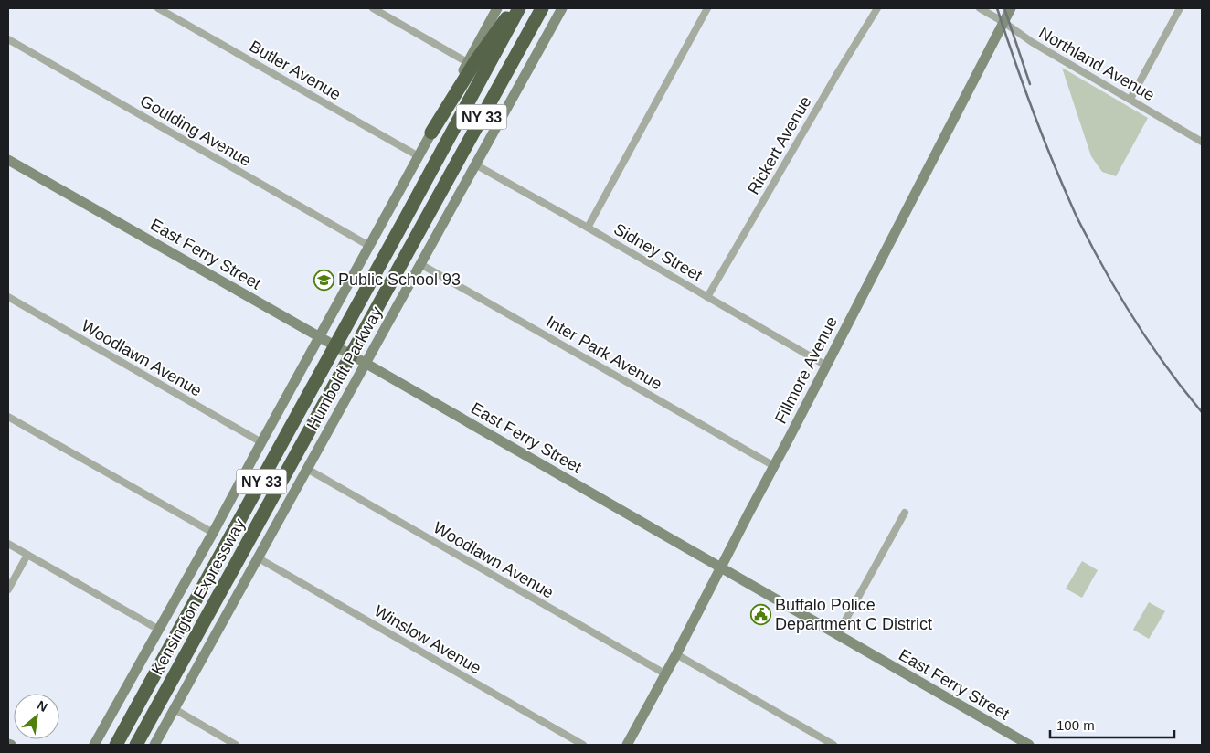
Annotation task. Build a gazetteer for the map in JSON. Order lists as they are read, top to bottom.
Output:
{
  "streets": {
    "highway": ["NY 33", "Kensington Expressway"],
    "street": [
      "Northland Avenue",
      "Butler Avenue",
      "Goulding Avenue",
      "Rickert Avenue",
      "Sidney Street",
      "East Ferry Street",
      "Inter Park Avenue",
      "Woodlawn Avenue",
      "Humboldt Parkway",
      "Fillmore Avenue",
      "Winslow Avenue"
    ]
  },
  "crossings": [
    ["Northland Avenue", "Fillmore Avenue"],
    ["Rickert Avenue", "Sidney Street"],
    ["Sidney Street", "Humboldt Parkway"],
    ["Sidney Street", "Fillmore Avenue"],
    ["East Ferry Street", "Humboldt Parkway"],
    ["East Ferry Street", "Fillmore Avenue"],
    ["Inter Park Avenue", "Humboldt Parkway"],
    ["Inter Park Avenue", "Fillmore Avenue"],
    ["Woodlawn Avenue", "Humboldt Parkway"],
    ["Woodlawn Avenue", "Fillmore Avenue"],
    ["Humboldt Parkway", "Winslow Avenue"]
  ],
  "places": {
    "school or university": ["Public School 93"],
    "public building": ["Buffalo Police Department C District"]
  },
  "scale_bar": "100 m",
  "north": "top right"
}
